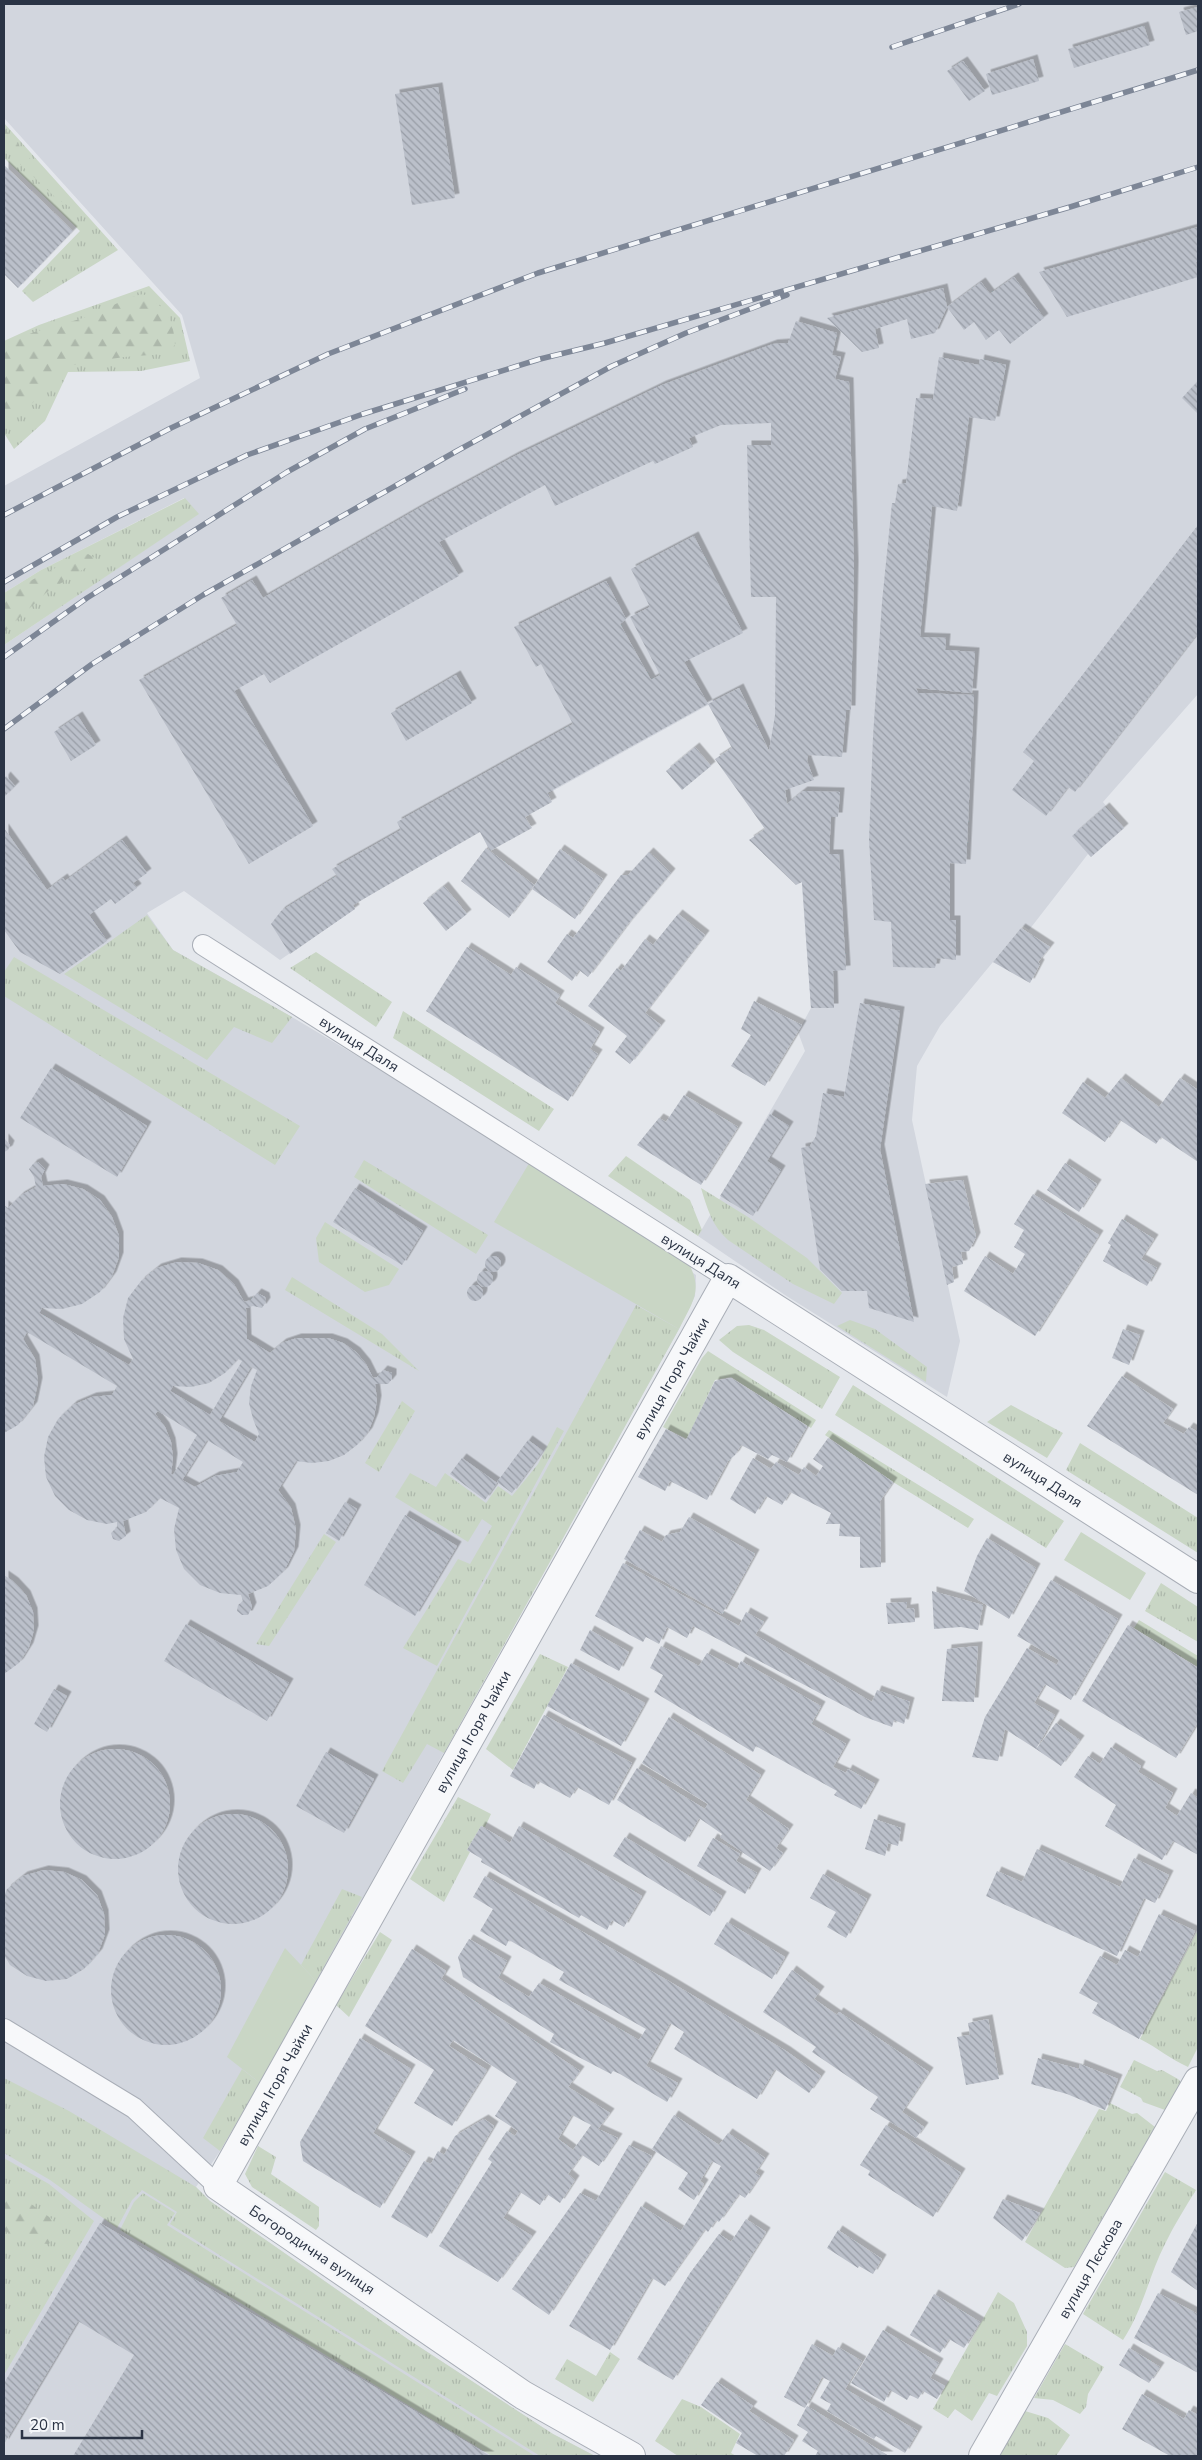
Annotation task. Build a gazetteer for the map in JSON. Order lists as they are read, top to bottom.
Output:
{
  "streets": {
    "street": [
      "вулиця Даля",
      "вулиця Ігоря Чайки",
      "Богородична вулиця",
      "вулиця Лєскова"
    ]
  },
  "crossings": [
    ["вулиця Даля", "вулиця Ігоря Чайки"],
    ["вулиця Ігоря Чайки", "Богородична вулиця"]
  ],
  "scale_bar": "20 m"
}
